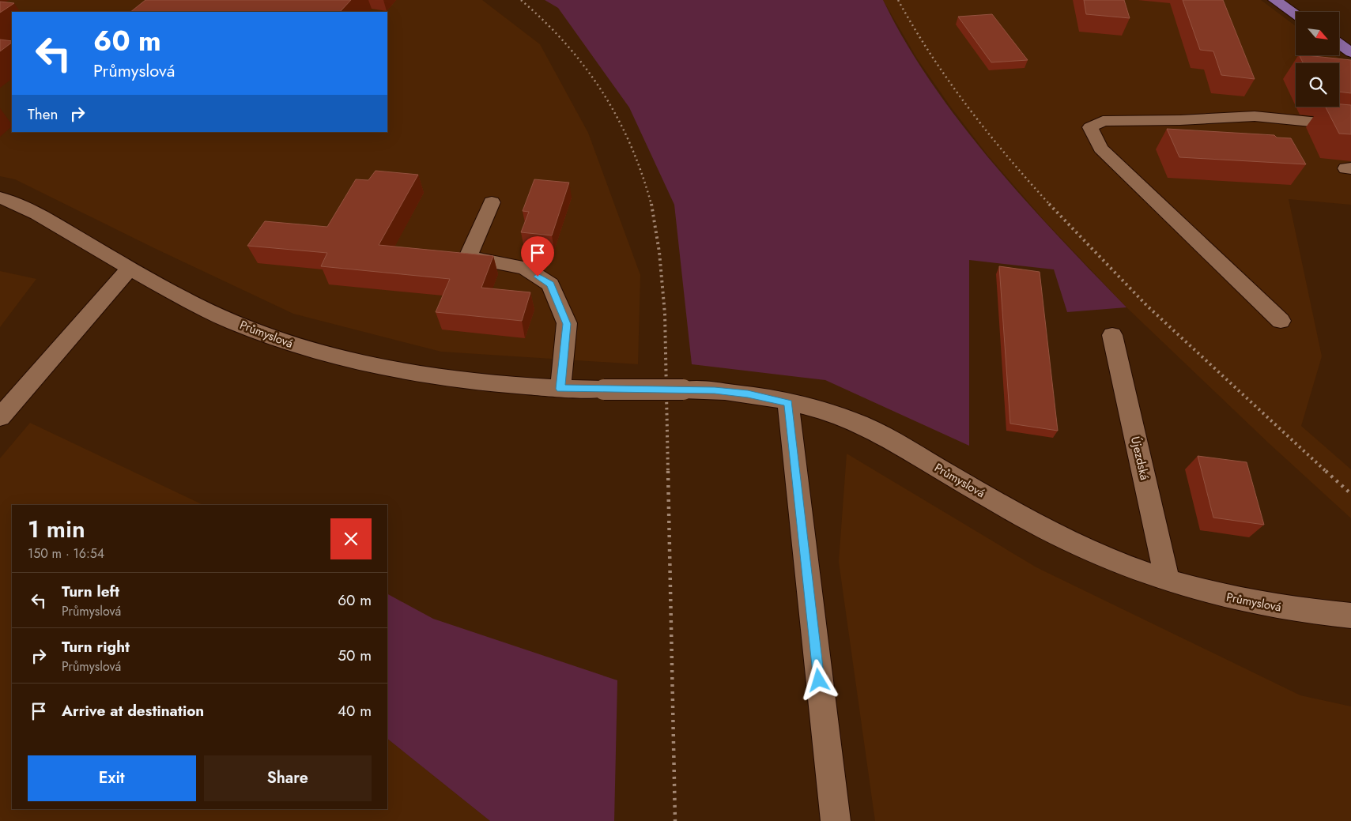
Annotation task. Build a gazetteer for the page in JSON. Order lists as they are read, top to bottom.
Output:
{
  "streets": {
    "street": ["Průmyslová", "Újezdská"]
  },
  "crossings": [
    ["Průmyslová", "Újezdská"]
  ],
  "north": "bottom right",
  "page": {
    "turn": ["60 m", "Průmyslová"],
    "then": "Then",
    "heading": ["1 min", "150 m · 16:54"],
    "list": [
      {
        "name": "Turn left",
        "note": "Průmyslová",
        "value": "60 m"
      },
      {
        "name": "Turn right",
        "note": "Průmyslová",
        "value": "50 m"
      },
      {
        "name": "Arrive at destination",
        "value": "40 m"
      }
    ],
    "buttons": ["Exit", "Share"]
  }
}
